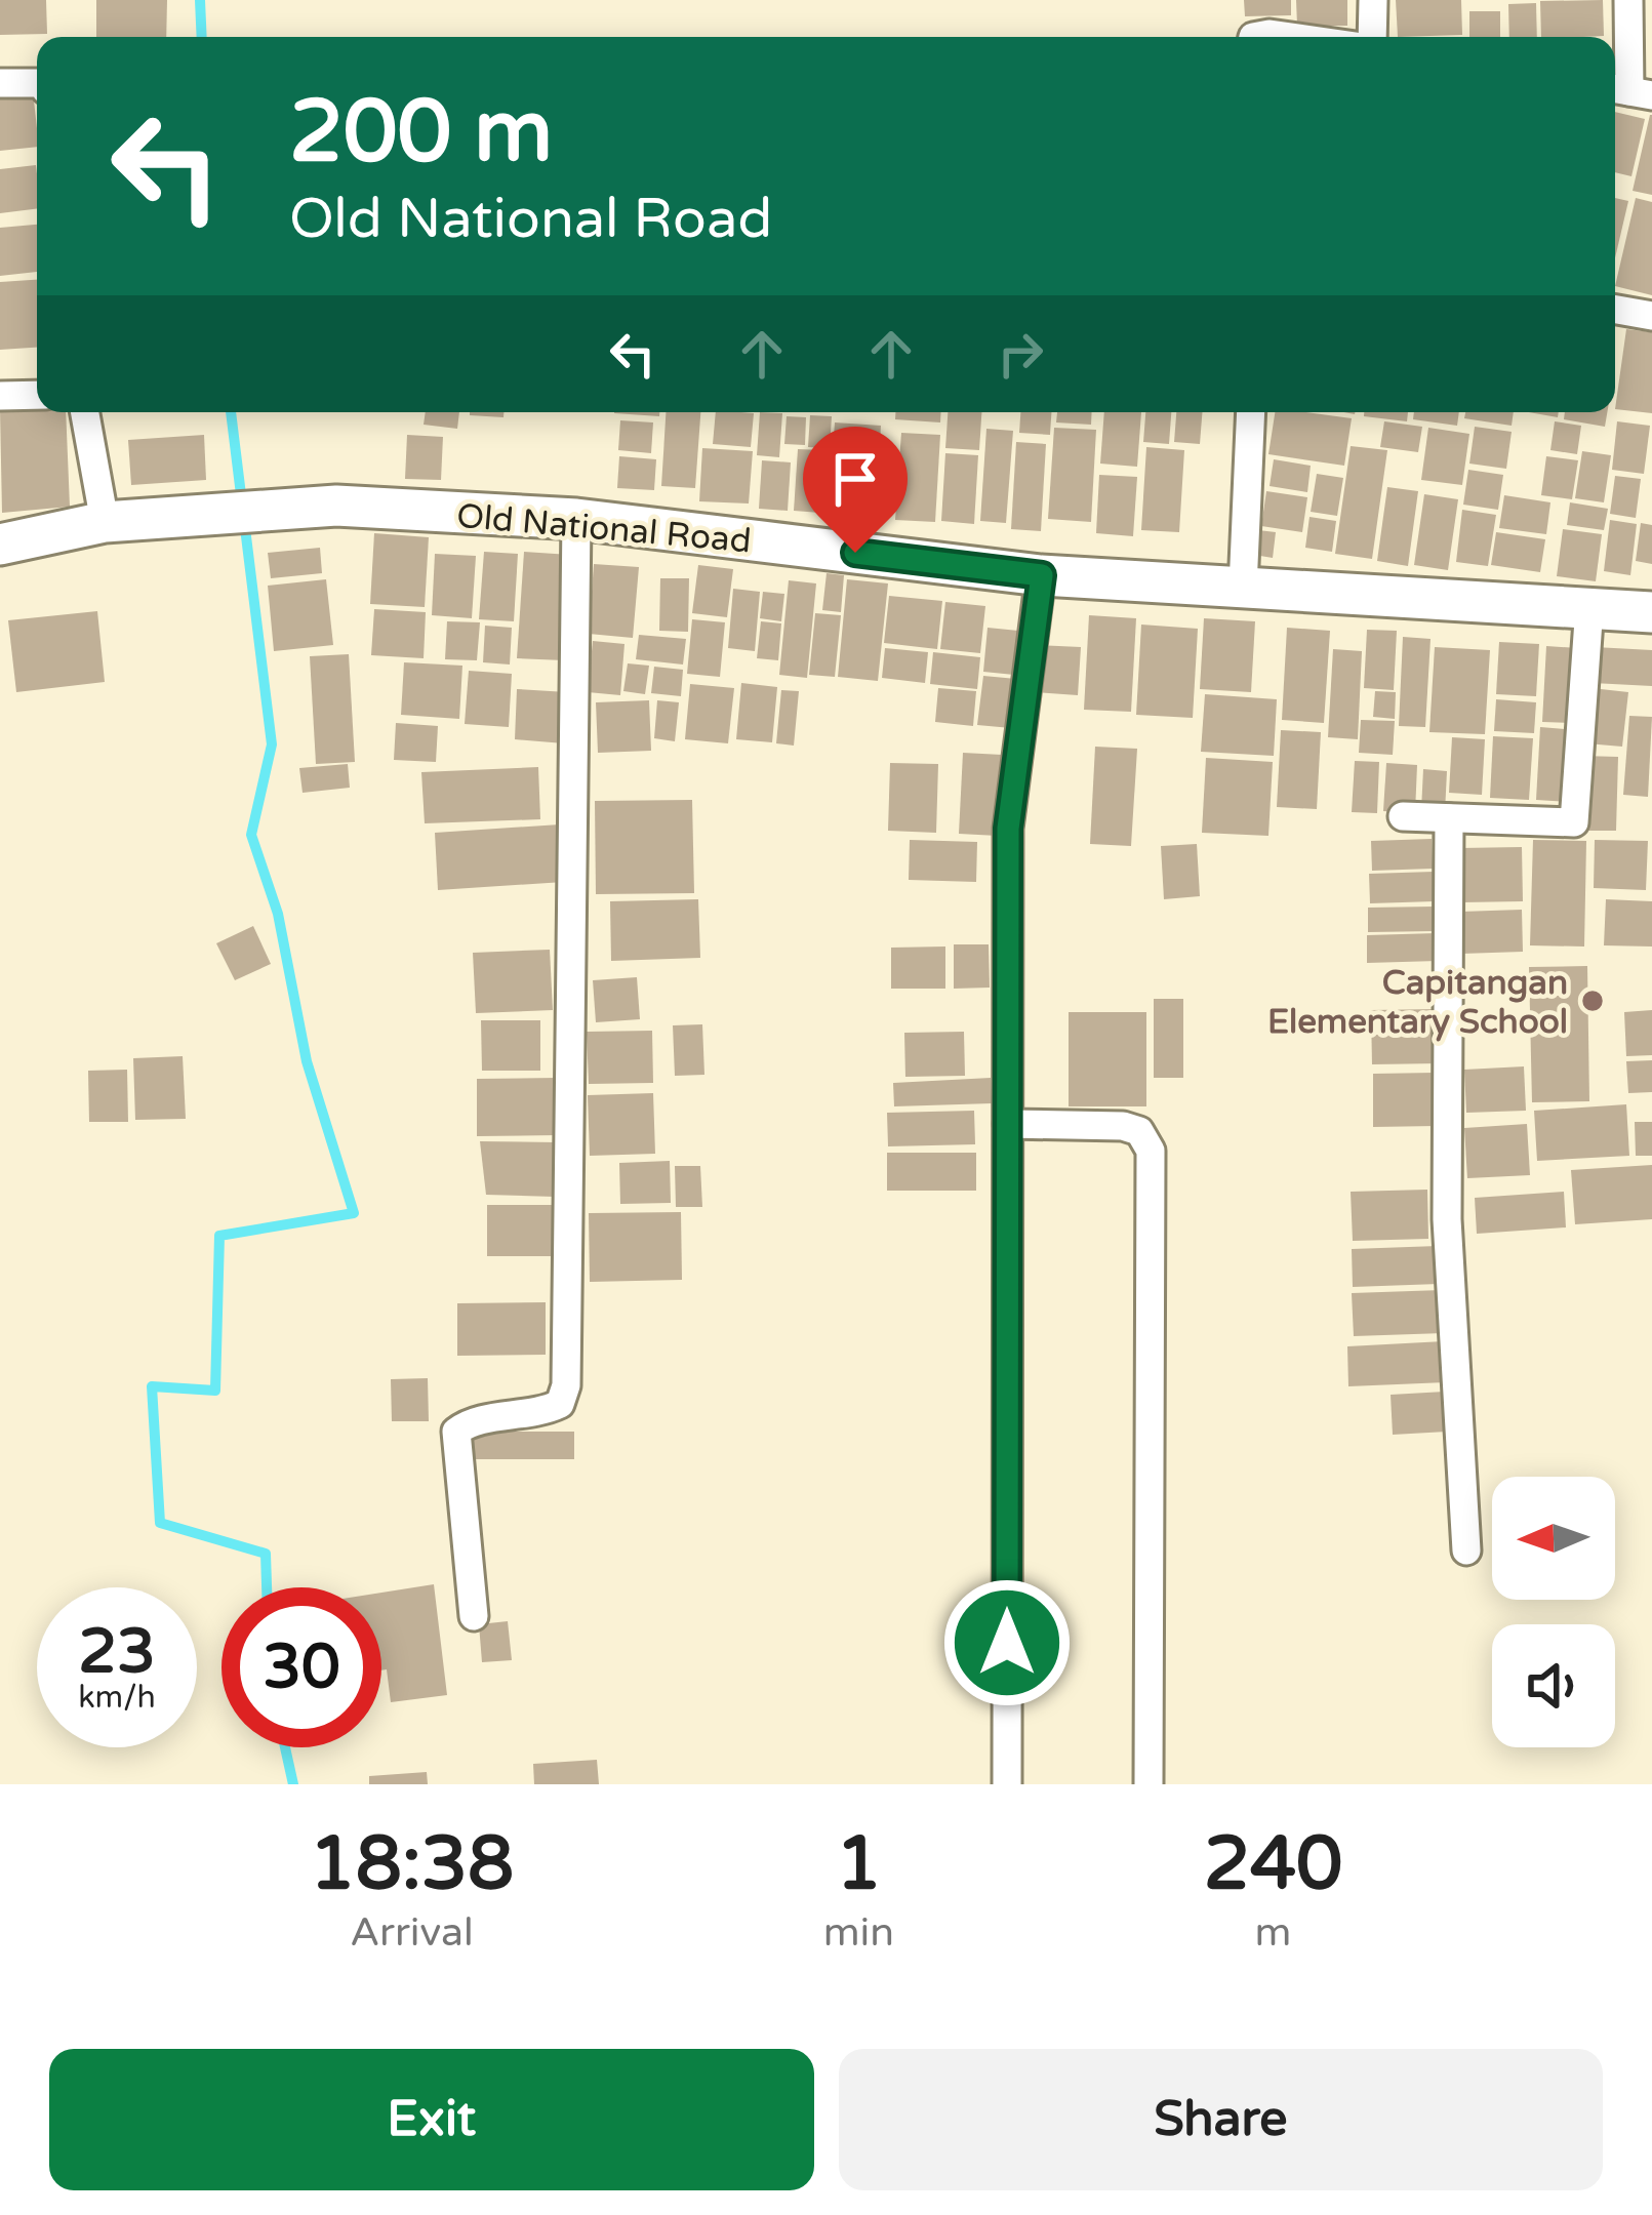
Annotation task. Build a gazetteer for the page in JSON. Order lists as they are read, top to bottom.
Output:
{
  "streets": {
    "main road": ["Old National Road"]
  },
  "places": ["Capitangan Elementary School"],
  "north": "left",
  "page": {
    "turn": ["200 m", "Old National Road"],
    "speed": "23 km/h",
    "limit": "30",
    "eta": [
      "18:38",
      "Arrival",
      "1",
      "min",
      "240",
      "m"
    ],
    "buttons": ["Exit", "Share"]
  }
}
